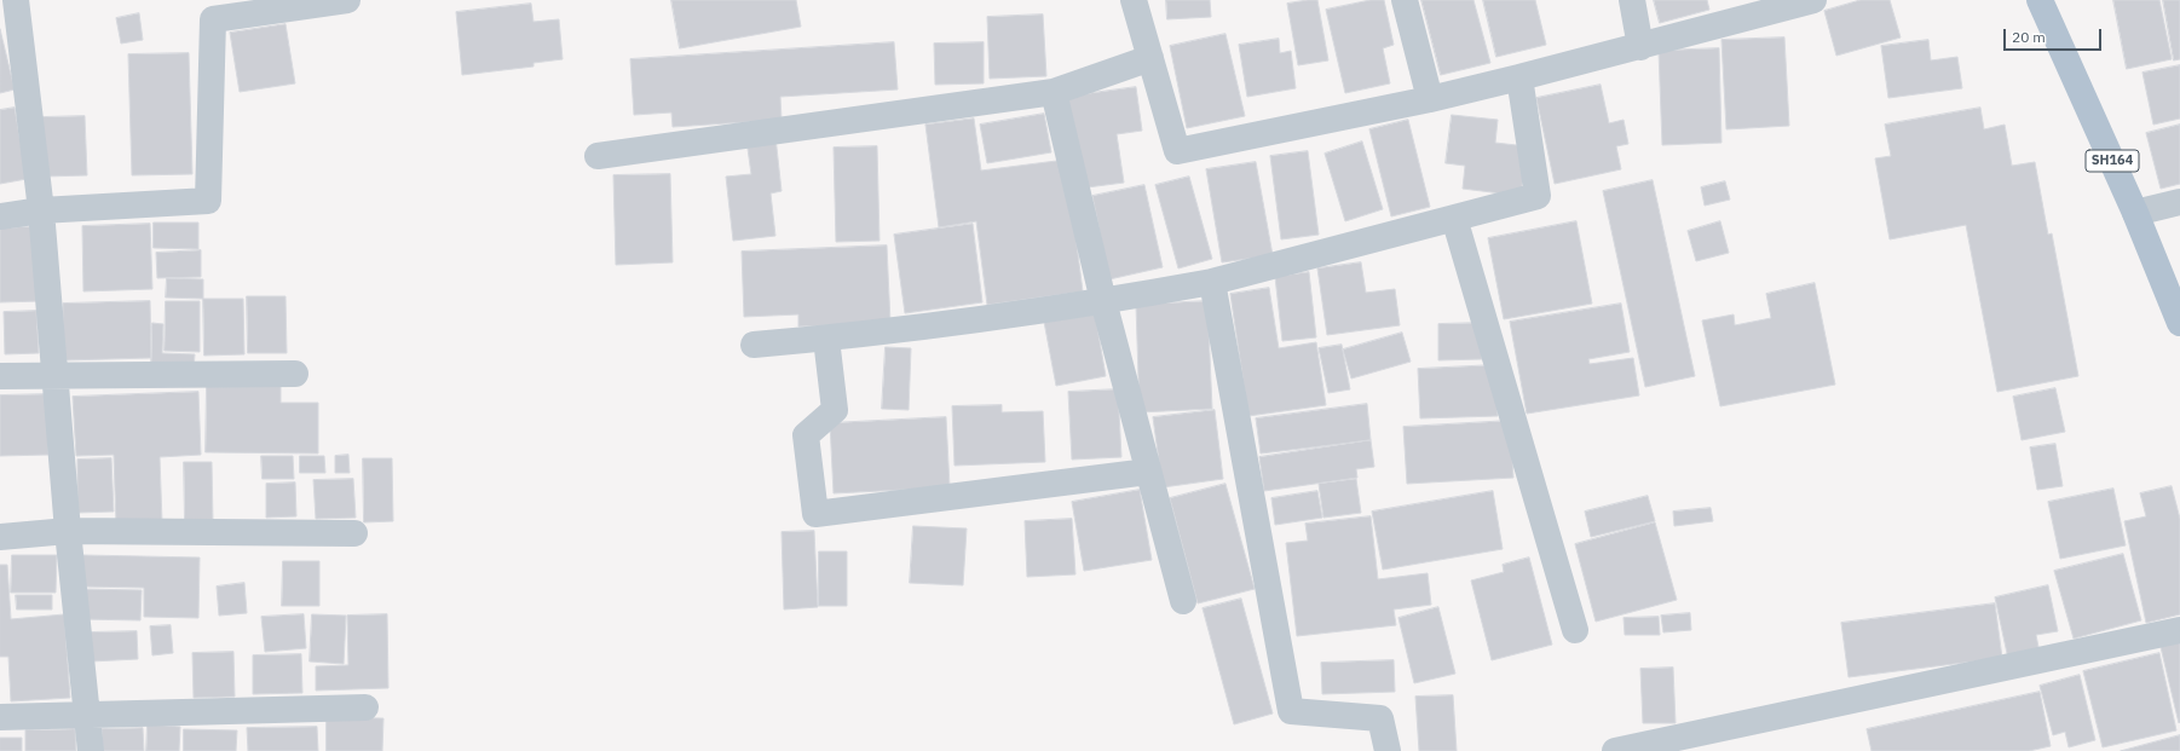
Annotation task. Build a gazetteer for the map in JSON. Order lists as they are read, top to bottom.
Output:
{
  "streets": {
    "main road": ["SH164"]
  },
  "scale_bar": "20 m"
}
